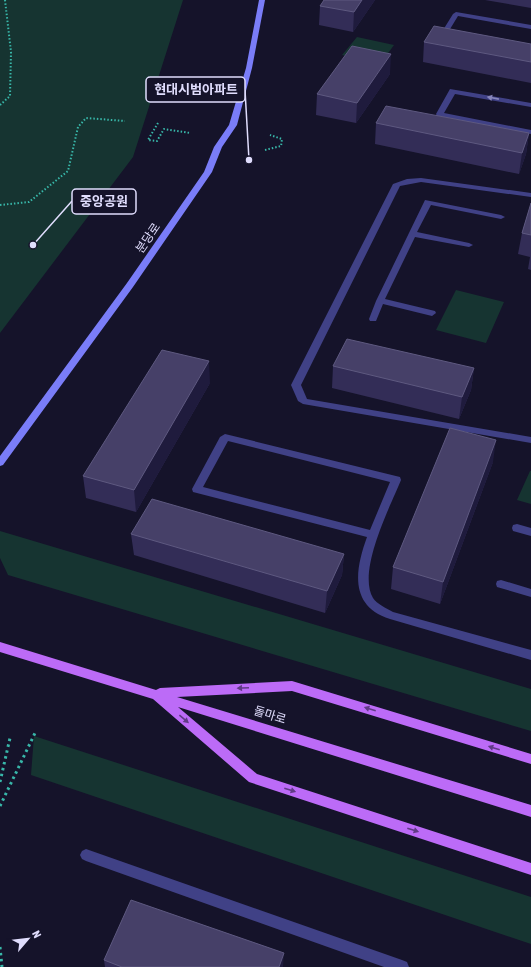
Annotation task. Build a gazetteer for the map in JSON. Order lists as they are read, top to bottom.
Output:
{
  "streets": {
    "main road": ["분당로", "돌마로"]
  },
  "places": ["현대시범아파트", "중앙공원"],
  "north": "top right"
}
